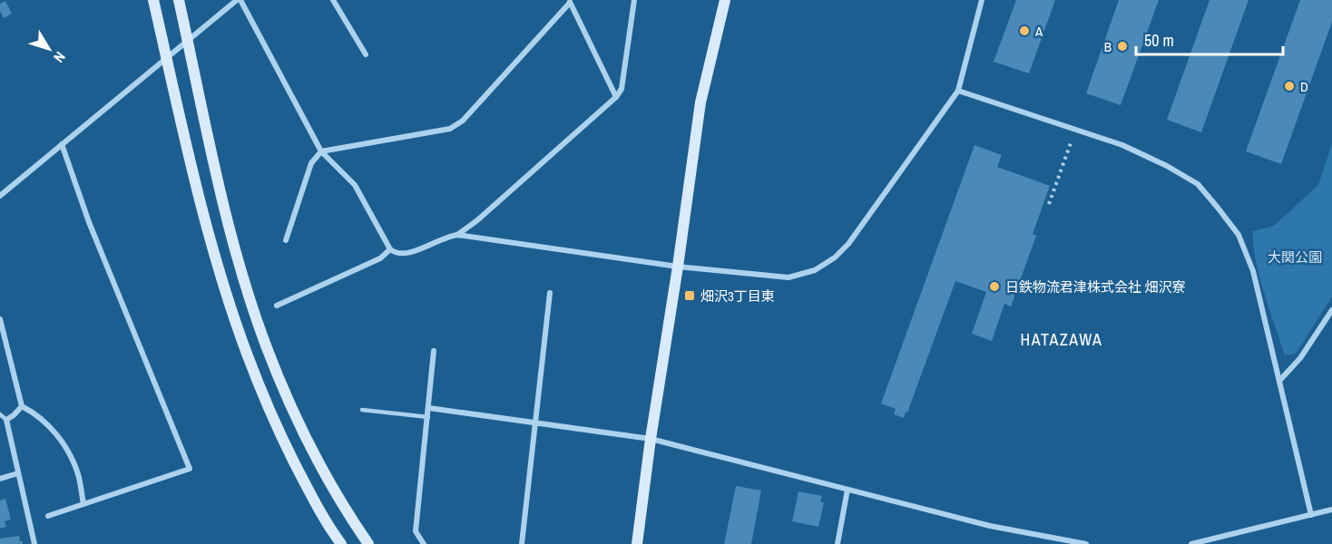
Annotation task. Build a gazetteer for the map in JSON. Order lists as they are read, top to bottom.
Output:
{
  "districts": ["HATAZAWA"],
  "parks": ["大関公園"],
  "places": {
    "other": [
      "A",
      "B",
      "D",
      "日鉄物流君津株式会社 畑沢寮"
    ],
    "transit": ["畑沢3丁目東"]
  },
  "scale_bar": "50 m",
  "north": "bottom right"
}
